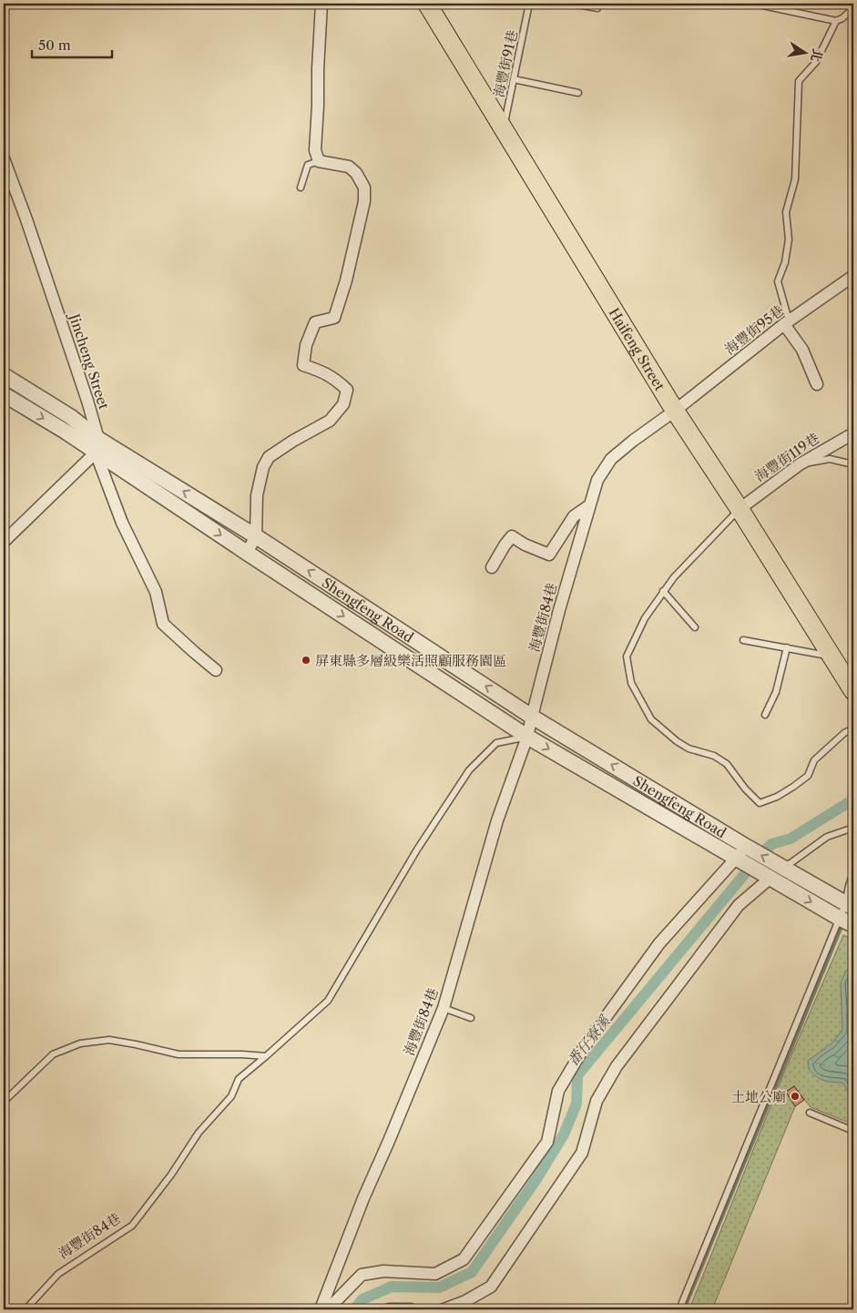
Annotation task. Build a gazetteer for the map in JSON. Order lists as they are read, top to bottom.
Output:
{
  "streets": {
    "main road": ["Haifeng Street"],
    "street": [
      "海豐街95巷",
      "Jincheng Street",
      "海豐街119巷",
      "Shengfeng Road",
      "海豐街84巷"
    ],
    "lane": ["海豐街91巷"]
  },
  "crossings": [
    ["海豐街91巷", "Haifeng Street"],
    ["海豐街95巷", "Haifeng Street"],
    ["海豐街95巷", "海豐街84巷"],
    ["Haifeng Street", "海豐街119巷"],
    ["Haifeng Street", "海豐街84巷"],
    ["Jincheng Street", "Shengfeng Road"],
    ["Shengfeng Road", "海豐街84巷"]
  ],
  "water": ["番仔寮溪"],
  "places": ["屏東縣多層級樂活照顧服務園區", "土地公廟"],
  "scale_bar": "50 m",
  "north": "right"
}
